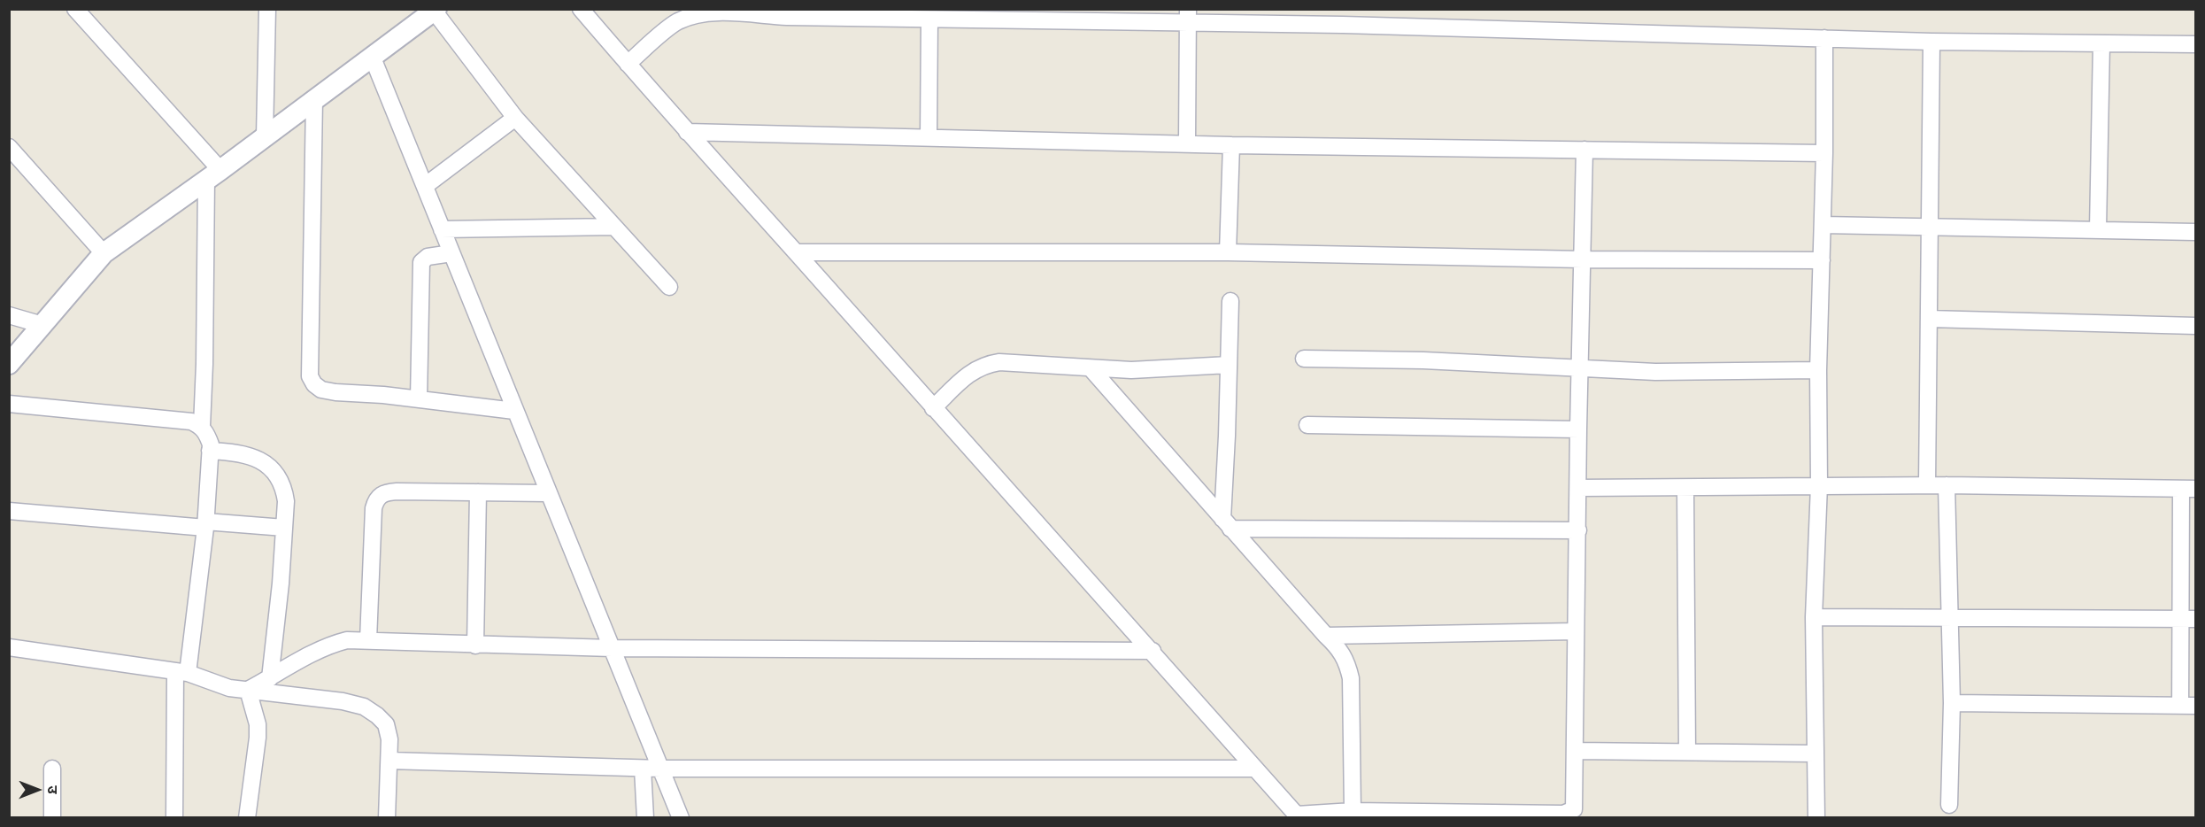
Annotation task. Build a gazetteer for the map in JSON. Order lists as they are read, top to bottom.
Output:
{
  "north": "right"
}
